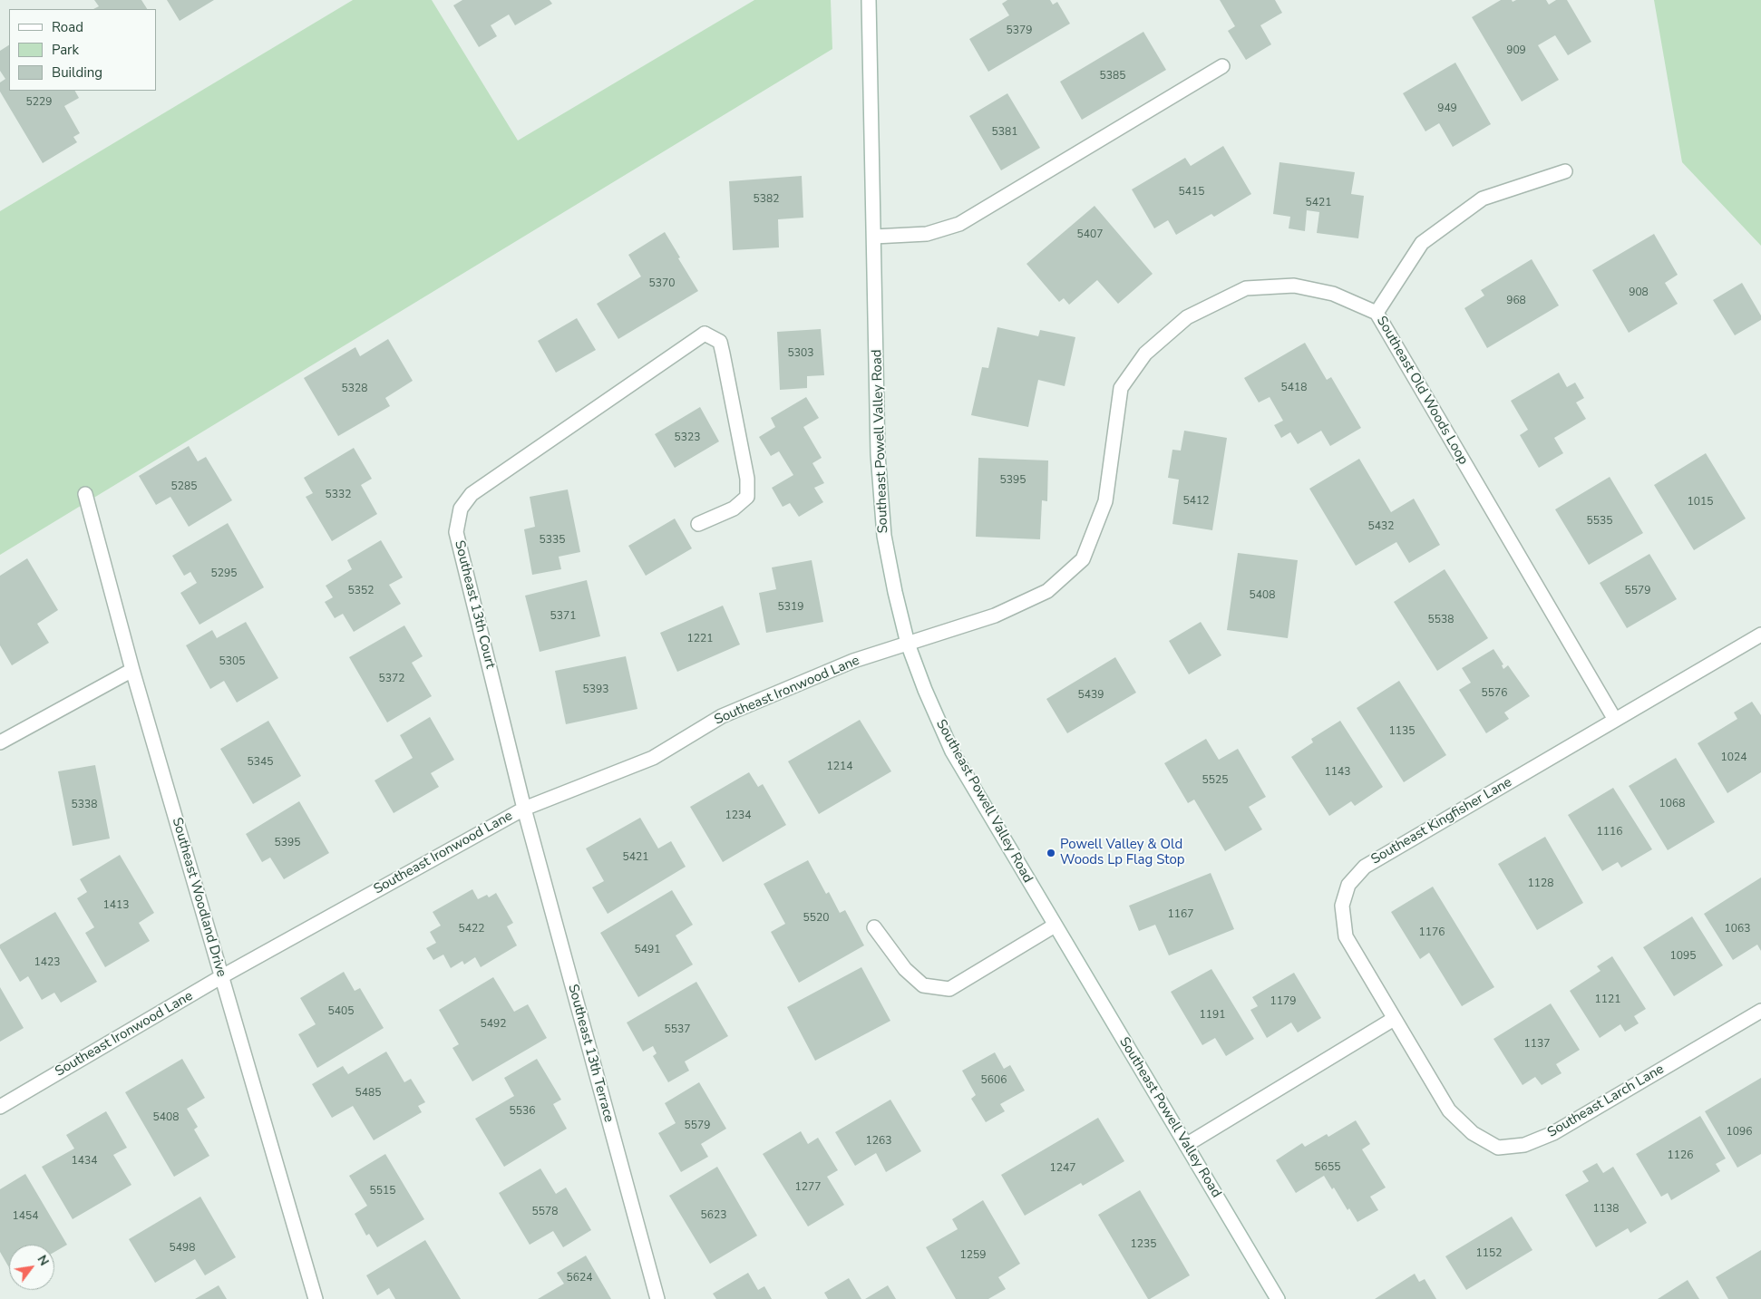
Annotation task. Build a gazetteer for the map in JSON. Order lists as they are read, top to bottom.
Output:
{
  "streets": {
    "street": [
      "Southeast Old Woods Loop",
      "Southeast Powell Valley Road",
      "Southeast 13th Court",
      "Southeast Ironwood Lane",
      "Southeast Kingfisher Lane",
      "Southeast Woodland Drive",
      "Southeast 13th Terrace",
      "Southeast Larch Lane"
    ]
  },
  "crossings": [
    ["Southeast Old Woods Loop", "Southeast Powell Valley Road"],
    ["Southeast Old Woods Loop", "Southeast Ironwood Lane"],
    ["Southeast Old Woods Loop", "Southeast Kingfisher Lane"],
    ["Southeast Powell Valley Road", "Southeast Ironwood Lane"],
    ["Southeast 13th Court", "Southeast Ironwood Lane"],
    ["Southeast 13th Court", "Southeast 13th Terrace"],
    ["Southeast Ironwood Lane", "Southeast Woodland Drive"],
    ["Southeast Ironwood Lane", "Southeast 13th Terrace"],
    ["Southeast Kingfisher Lane", "Southeast Larch Lane"]
  ],
  "places": ["Powell Valley & Old Woods Lp Flag Stop"],
  "house_numbers": [
    "5379",
    "909",
    "5385",
    "5229",
    "949",
    "5381",
    "5415",
    "5382",
    "5421",
    "5407",
    "5370",
    "908",
    "968",
    "5303",
    "5418",
    "5328",
    "5323",
    "5395",
    "5285",
    "5332",
    "5412",
    "1015",
    "5535",
    "5432",
    "5335",
    "5295",
    "5352",
    "5579",
    "5408",
    "5319",
    "5371",
    "5538",
    "1221",
    "5305",
    "5372",
    "5393",
    "5576",
    "5439",
    "1135",
    "1024",
    "5345",
    "1214",
    "1143",
    "5525",
    "1068",
    "5338",
    "1234",
    "1116",
    "5395",
    "5421",
    "1128",
    "1413",
    "1167",
    "5520",
    "5422",
    "1063",
    "1176",
    "5491",
    "1095",
    "1423",
    "1121",
    "1179",
    "5405",
    "1191",
    "5492",
    "5537",
    "1137",
    "5606",
    "5485",
    "5536",
    "5408",
    "5579",
    "1096",
    "1263",
    "1126",
    "1434",
    "5655",
    "1247",
    "1277",
    "5515",
    "1138",
    "5578",
    "5623",
    "1454",
    "1235",
    "5498",
    "1152",
    "1259",
    "5624"
  ],
  "legend": ["Road", "Park", "Building"],
  "north": "top right"
}
